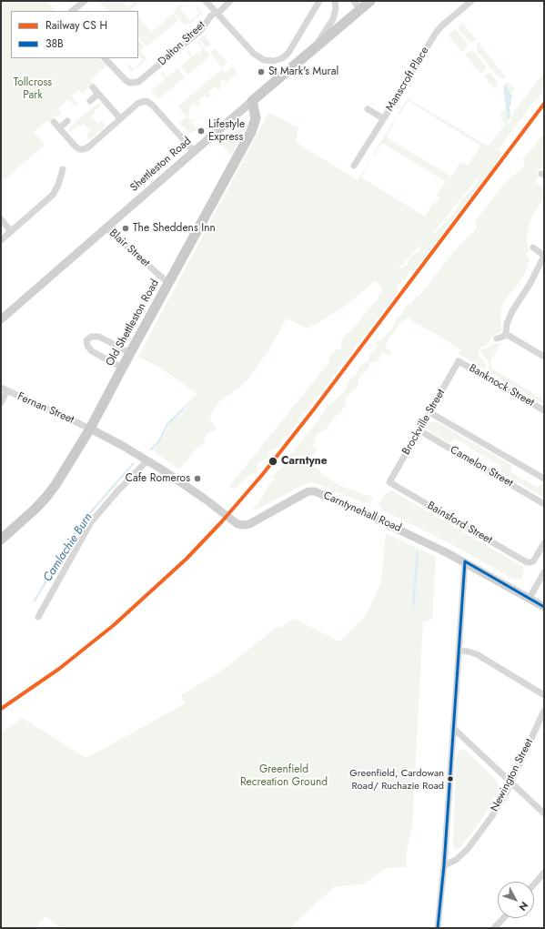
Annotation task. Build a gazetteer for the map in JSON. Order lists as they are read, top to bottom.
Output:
{
  "streets": {
    "main road": ["Shettleston Road", "Old Shettleston Road"],
    "street": [
      "Dalton Street",
      "Manscroft Place",
      "Blair Street",
      "Banknock Street",
      "Fernan Street",
      "Brockville Street",
      "Camelon Street",
      "Carntynehall Road",
      "Bainsford Street",
      "Newington Street"
    ]
  },
  "crossings": [
    ["Shettleston Road", "Blair Street"],
    ["Shettleston Road", "Old Shettleston Road"],
    ["Blair Street", "Old Shettleston Road"],
    ["Old Shettleston Road", "Fernan Street"],
    ["Old Shettleston Road", "Carntynehall Road"],
    ["Banknock Street", "Brockville Street"],
    ["Fernan Street", "Carntynehall Road"],
    ["Brockville Street", "Camelon Street"],
    ["Brockville Street", "Bainsford Street"]
  ],
  "water": ["Camlachie Burn"],
  "parks": ["Tollcross Park", "Greenfield Recreation Ground"],
  "places": [
    "St Mark's Mural",
    "Lifestyle Express",
    "The Sheddens Inn",
    "Carntyne",
    "Cafe Romeros",
    "Greenfield, Cardowan Road/ Ruchazie Road"
  ],
  "lines": ["transit line 38B"],
  "legend": ["Railway CS H", "38B"],
  "north": "bottom right"
}
